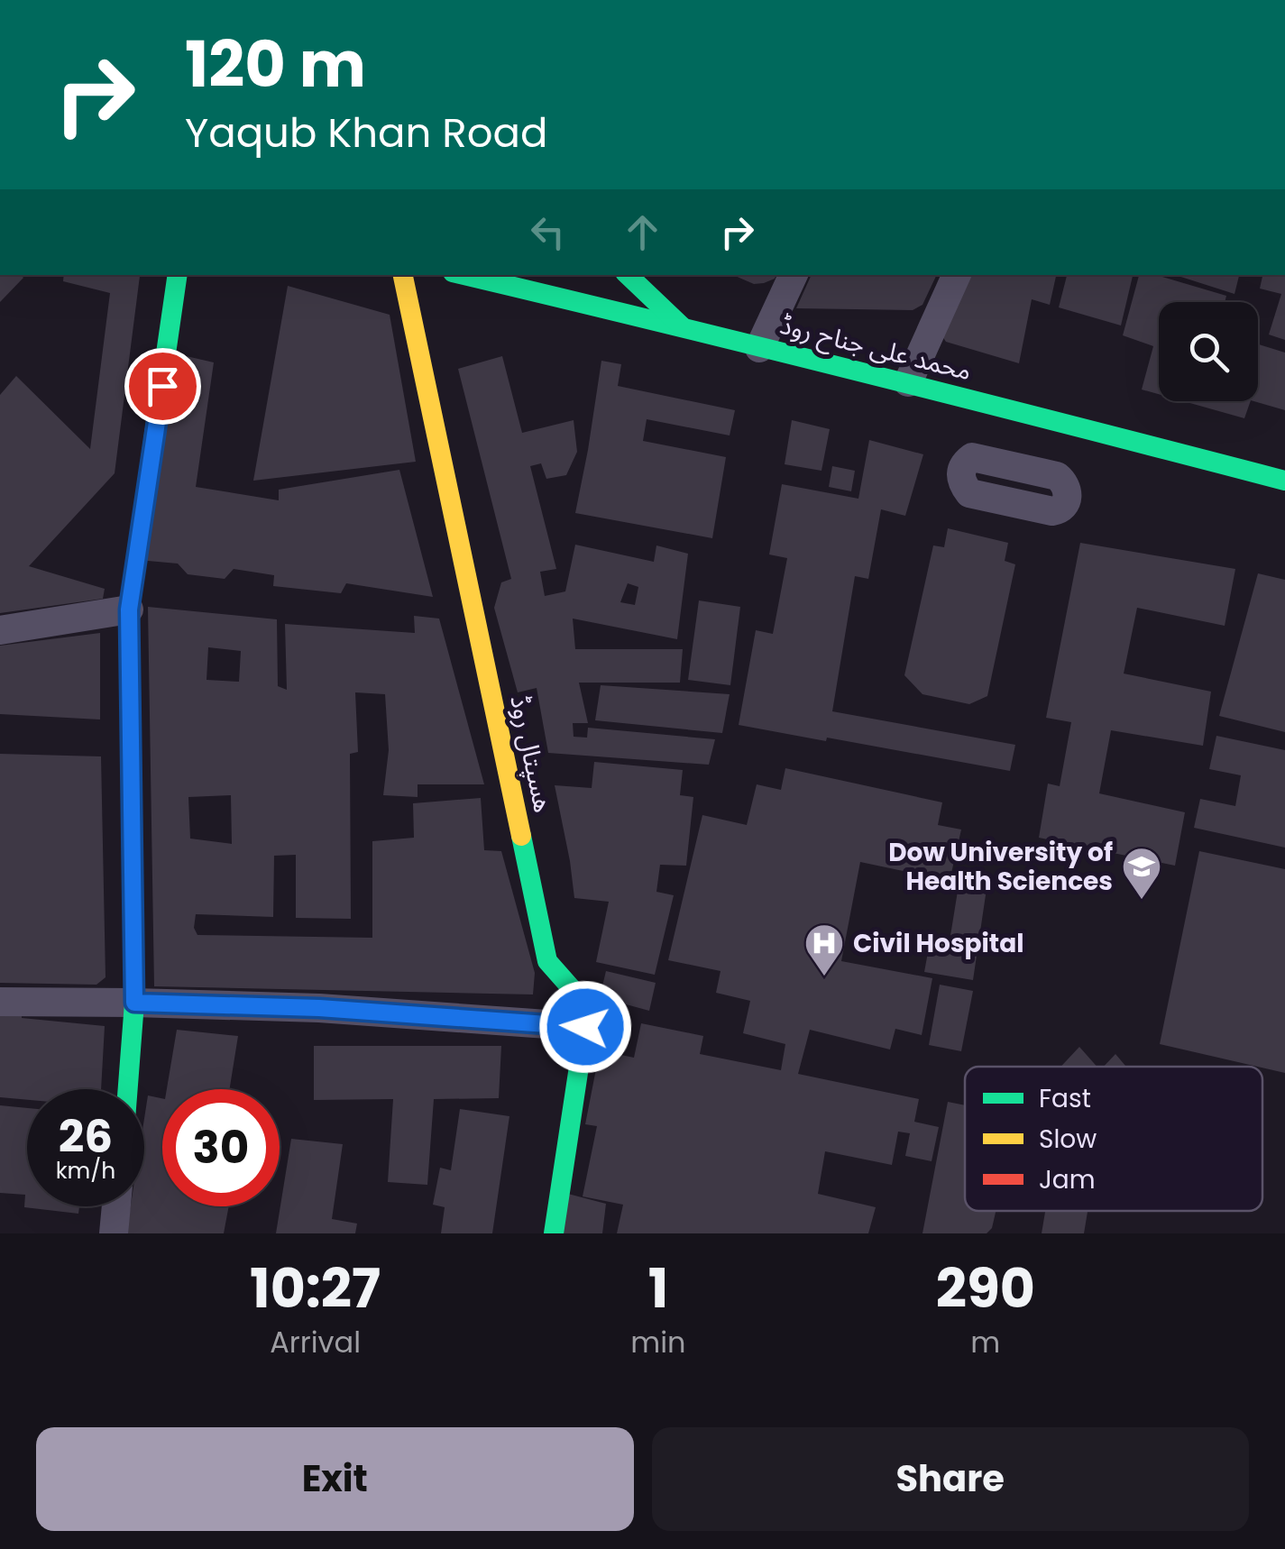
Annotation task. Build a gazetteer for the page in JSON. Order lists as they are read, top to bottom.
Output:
{
  "streets": {
    "main road": ["محمد علی جناح روڈ", "ھسپتال روڈ"]
  },
  "places": {
    "school or university": ["Dow University of Health Sciences"],
    "hospital": ["Civil Hospital"]
  },
  "legend": ["Fast", "Slow", "Jam"],
  "page": {
    "turn": ["120 m", "Yaqub Khan Road"],
    "speed": "26 km/h",
    "limit": "30",
    "eta": [
      "10:27",
      "Arrival",
      "1",
      "min",
      "290",
      "m"
    ],
    "buttons": ["Exit", "Share"]
  }
}
